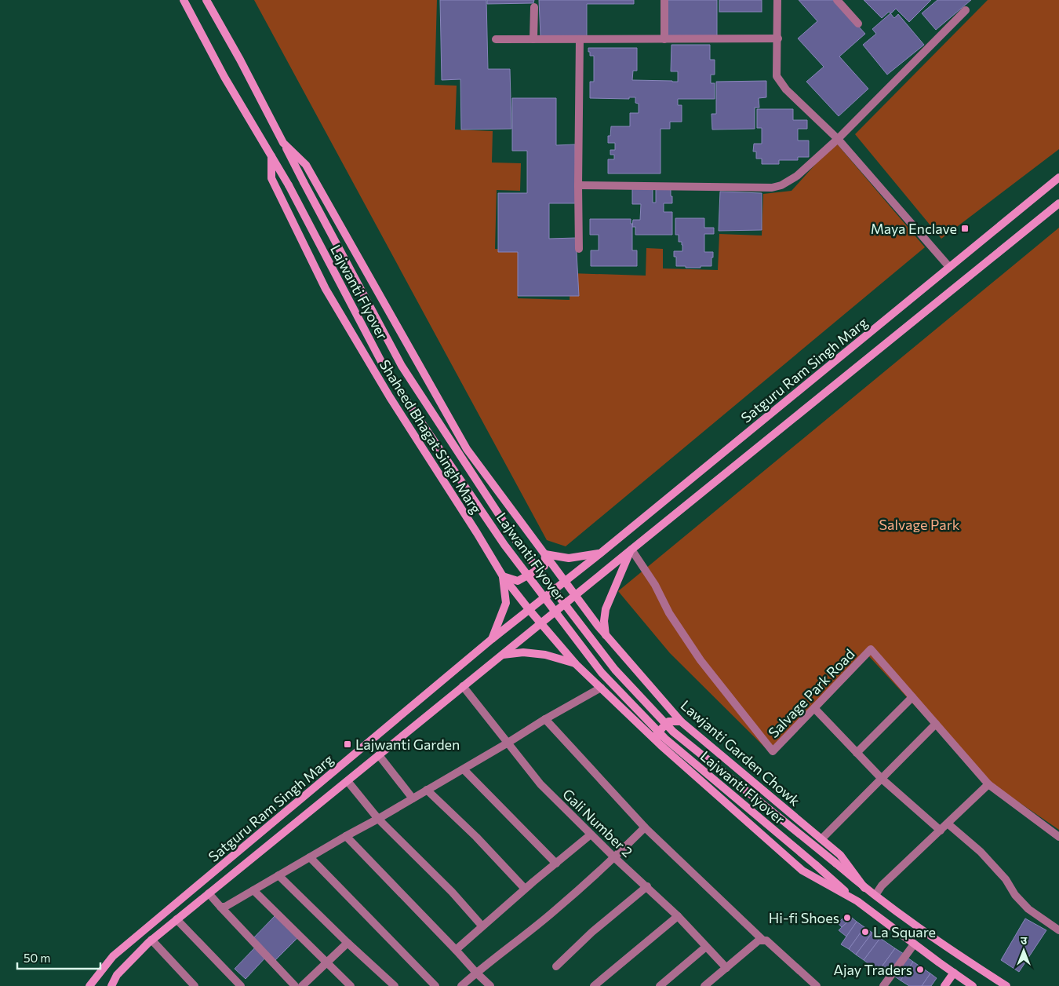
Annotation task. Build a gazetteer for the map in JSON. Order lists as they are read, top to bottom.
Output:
{
  "streets": {
    "main road": [
      "Lajwanti Flyover",
      "Satguru Ram Singh Marg",
      "Shaheed Bhagat Singh Marg",
      "Lawjanti Garden Chowk"
    ],
    "street": ["Salvage Park Road", "Gali Number 2"]
  },
  "crossings": [
    ["Lajwanti Flyover", "Shaheed Bhagat Singh Marg"],
    ["Lajwanti Flyover", "Lawjanti Garden Chowk"],
    ["Satguru Ram Singh Marg", "Shaheed Bhagat Singh Marg"],
    ["Satguru Ram Singh Marg", "Lawjanti Garden Chowk"],
    ["Satguru Ram Singh Marg", "Gali Number 2"],
    ["Shaheed Bhagat Singh Marg", "Lawjanti Garden Chowk"]
  ],
  "parks": ["Salvage Park"],
  "places": {
    "transit": ["Maya Enclave", "Lajwanti Garden"],
    "other": ["Hi-fi Shoes", "La Square", "Ajay Traders"]
  },
  "scale_bar": "50 m",
  "north": "top"
}
